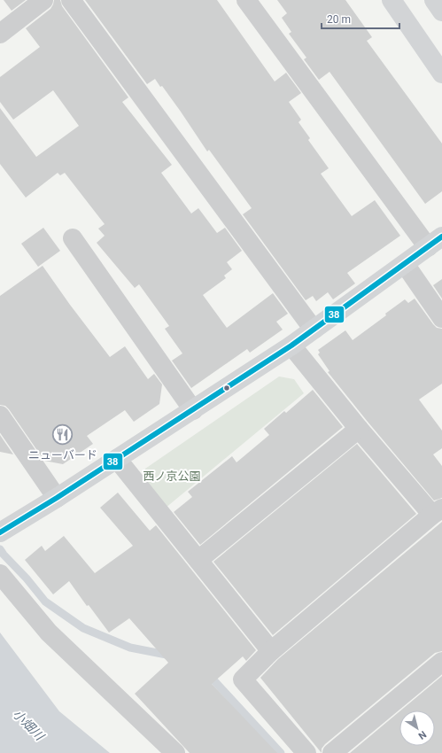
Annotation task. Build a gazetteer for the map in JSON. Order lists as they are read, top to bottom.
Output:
{
  "water": ["小畑川"],
  "parks": ["西ノ京公園"],
  "places": {
    "restaurant": ["ニューバード"]
  },
  "lines": ["transit line 38"],
  "scale_bar": "20 m",
  "north": "bottom right"
}
